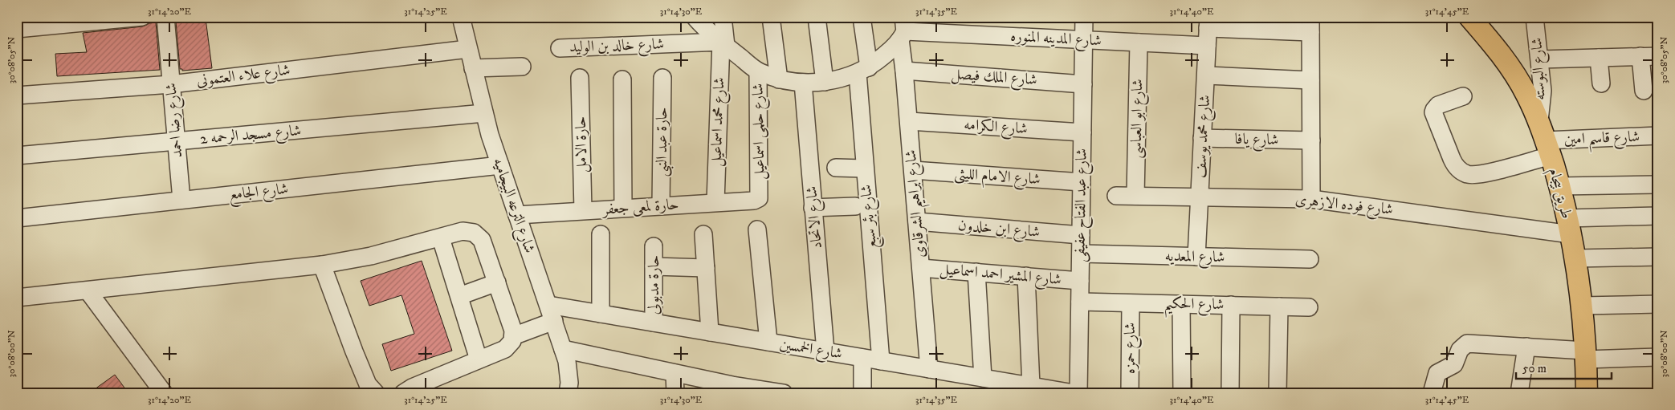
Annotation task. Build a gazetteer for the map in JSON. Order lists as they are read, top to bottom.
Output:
{
  "streets": {
    "main road": ["طريق بيجام"],
    "street": [
      "شارع المدينه المنوره",
      "شارع خالد بن الوليد",
      "شارع البوسته",
      "شارع علاء العتمونى",
      "شارع الملك فيصل",
      "شارع ابو العباسى",
      "شارع رضا احمد",
      "شارع محمد اسماعيل",
      "شارع الكرامه",
      "شارع حلمى اسماعيل",
      "شارع مسجد الرحمه 2",
      "شارع محمد يوسف",
      "شارع قاسم امين",
      "شارع يافا",
      "حارة عبد النبى",
      "حارة الامل",
      "شارع الامام الليثى",
      "شارع الجامع",
      "شارع ابراهيم الشرقاوى",
      "شارع فوده الازهرى",
      "شارع الترعه البيجاميه",
      "شارع عبد الفتاح عفيفى",
      "حارة لمعى جعفر",
      "شارع بئر سبع",
      "شارع الاتحاد",
      "شارع ابن خلدون",
      "شارع المعديه",
      "شارع المشير احمد اسماعيل",
      "حارة مدبولى",
      "شارع الحكيم",
      "شارع حمزه",
      "شارع الخمسين"
    ]
  },
  "crossings": [
    ["شارع المدينه المنوره", "شارع ابو العباسى"],
    ["شارع المدينه المنوره", "شارع محمد يوسف"],
    ["شارع المدينه المنوره", "شارع ابراهيم الشرقاوى"],
    ["شارع المدينه المنوره", "شارع عبد الفتاح عفيفى"],
    ["شارع خالد بن الوليد", "شارع محمد اسماعيل"],
    ["شارع البوسته", "شارع قاسم امين"],
    ["شارع البوسته", "طريق بيجام"],
    ["شارع علاء العتمونى", "شارع رضا احمد"],
    ["شارع علاء العتمونى", "شارع الترعه البيجاميه"],
    ["شارع الملك فيصل", "شارع ابراهيم الشرقاوى"],
    ["شارع الملك فيصل", "شارع عبد الفتاح عفيفى"],
    ["شارع ابو العباسى", "شارع فوده الازهرى"],
    ["شارع رضا احمد", "شارع مسجد الرحمه 2"],
    ["شارع رضا احمد", "شارع الجامع"],
    ["شارع محمد اسماعيل", "حارة لمعى جعفر"],
    ["شارع الكرامه", "شارع ابراهيم الشرقاوى"],
    ["شارع الكرامه", "شارع عبد الفتاح عفيفى"],
    ["شارع حلمى اسماعيل", "حارة لمعى جعفر"],
    ["شارع مسجد الرحمه 2", "شارع الترعه البيجاميه"],
    ["شارع محمد يوسف", "شارع يافا"],
    ["شارع محمد يوسف", "شارع فوده الازهرى"],
    ["شارع محمد يوسف", "شارع المعديه"],
    ["شارع قاسم امين", "طريق بيجام"],
    ["حارة عبد النبى", "حارة لمعى جعفر"],
    ["حارة الامل", "حارة لمعى جعفر"],
    ["شارع الامام الليثى", "شارع ابراهيم الشرقاوى"],
    ["شارع الامام الليثى", "شارع عبد الفتاح عفيفى"],
    ["شارع الجامع", "شارع الترعه البيجاميه"],
    ["طريق بيجام", "شارع فوده الازهرى"],
    ["شارع ابراهيم الشرقاوى", "شارع ابن خلدون"],
    ["شارع ابراهيم الشرقاوى", "شارع المشير احمد اسماعيل"],
    ["شارع ابراهيم الشرقاوى", "شارع الخمسين"],
    ["شارع الترعه البيجاميه", "حارة لمعى جعفر"],
    ["شارع الترعه البيجاميه", "شارع الخمسين"],
    ["شارع عبد الفتاح عفيفى", "شارع ابن خلدون"],
    ["شارع عبد الفتاح عفيفى", "شارع المعديه"],
    ["شارع عبد الفتاح عفيفى", "شارع المشير احمد اسماعيل"],
    ["شارع عبد الفتاح عفيفى", "شارع الحكيم"],
    ["شارع بئر سبع", "شارع الخمسين"],
    ["شارع الاتحاد", "شارع الخمسين"],
    ["حارة مدبولى", "شارع الخمسين"],
    ["شارع الحكيم", "شارع حمزه"]
  ],
  "scale_bar": "50 m",
  "coordinates": [
    "31°14'20\"E",
    "31°14'25\"E",
    "31°14'30\"E",
    "31°14'35\"E",
    "31°14'40\"E",
    "31°14'45\"E",
    "30°08'05\"N",
    "30°08'00\"N"
  ]
}
